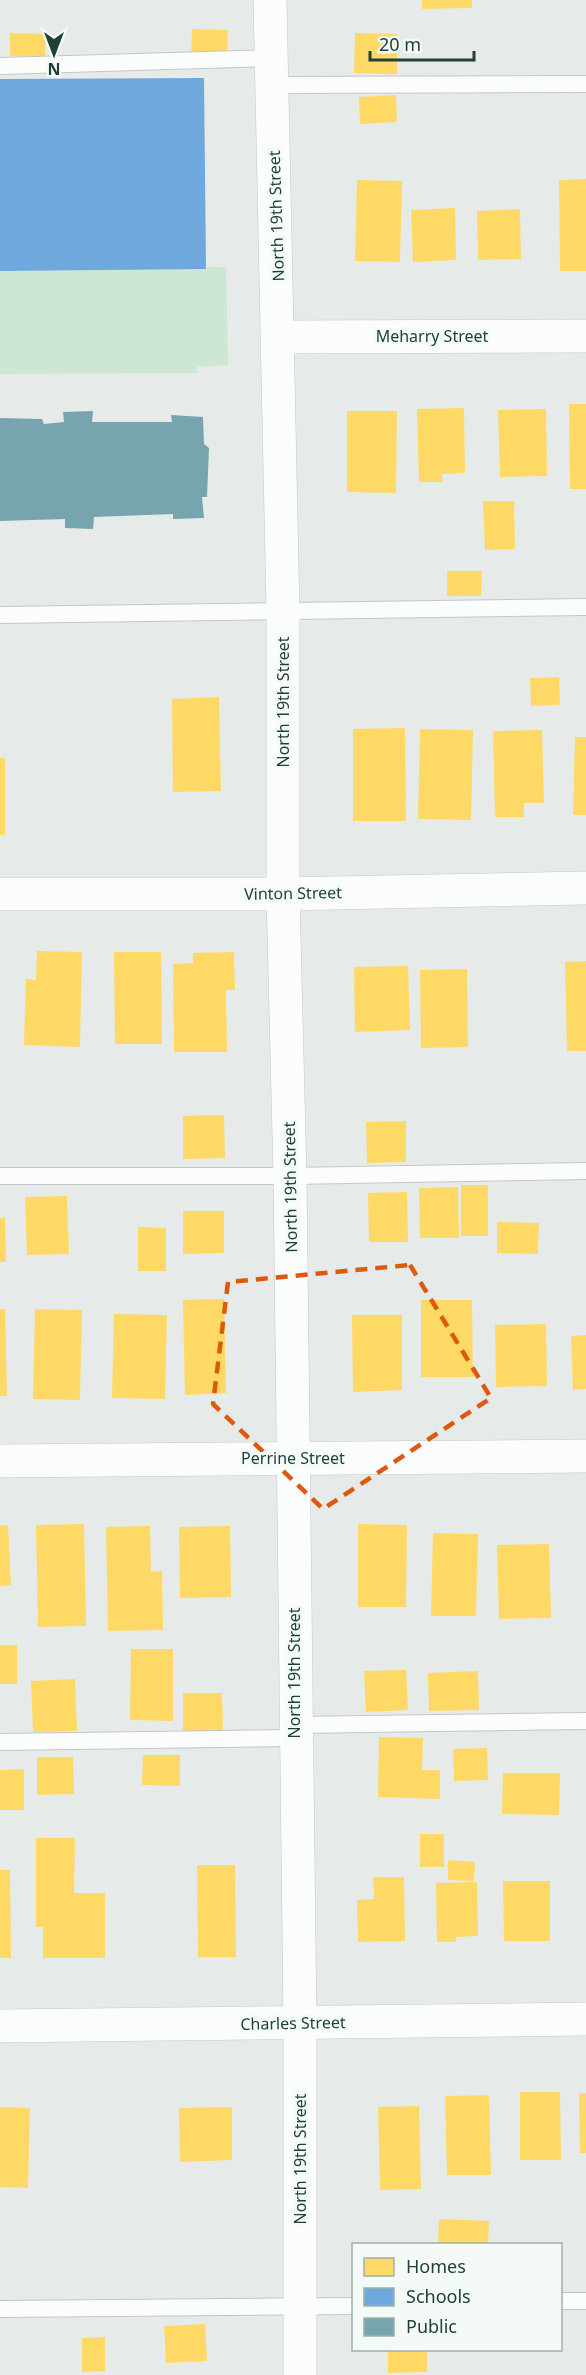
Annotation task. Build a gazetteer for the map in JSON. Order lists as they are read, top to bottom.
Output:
{
  "streets": {
    "street": [
      "North 19th Street",
      "Meharry Street",
      "Vinton Street",
      "Perrine Street",
      "Charles Street"
    ]
  },
  "crossings": [
    ["North 19th Street", "Meharry Street"],
    ["North 19th Street", "Vinton Street"],
    ["North 19th Street", "Perrine Street"],
    ["North 19th Street", "Charles Street"]
  ],
  "legend": ["Homes", "Schools", "Public"],
  "scale_bar": "20 m",
  "north": "bottom"
}
